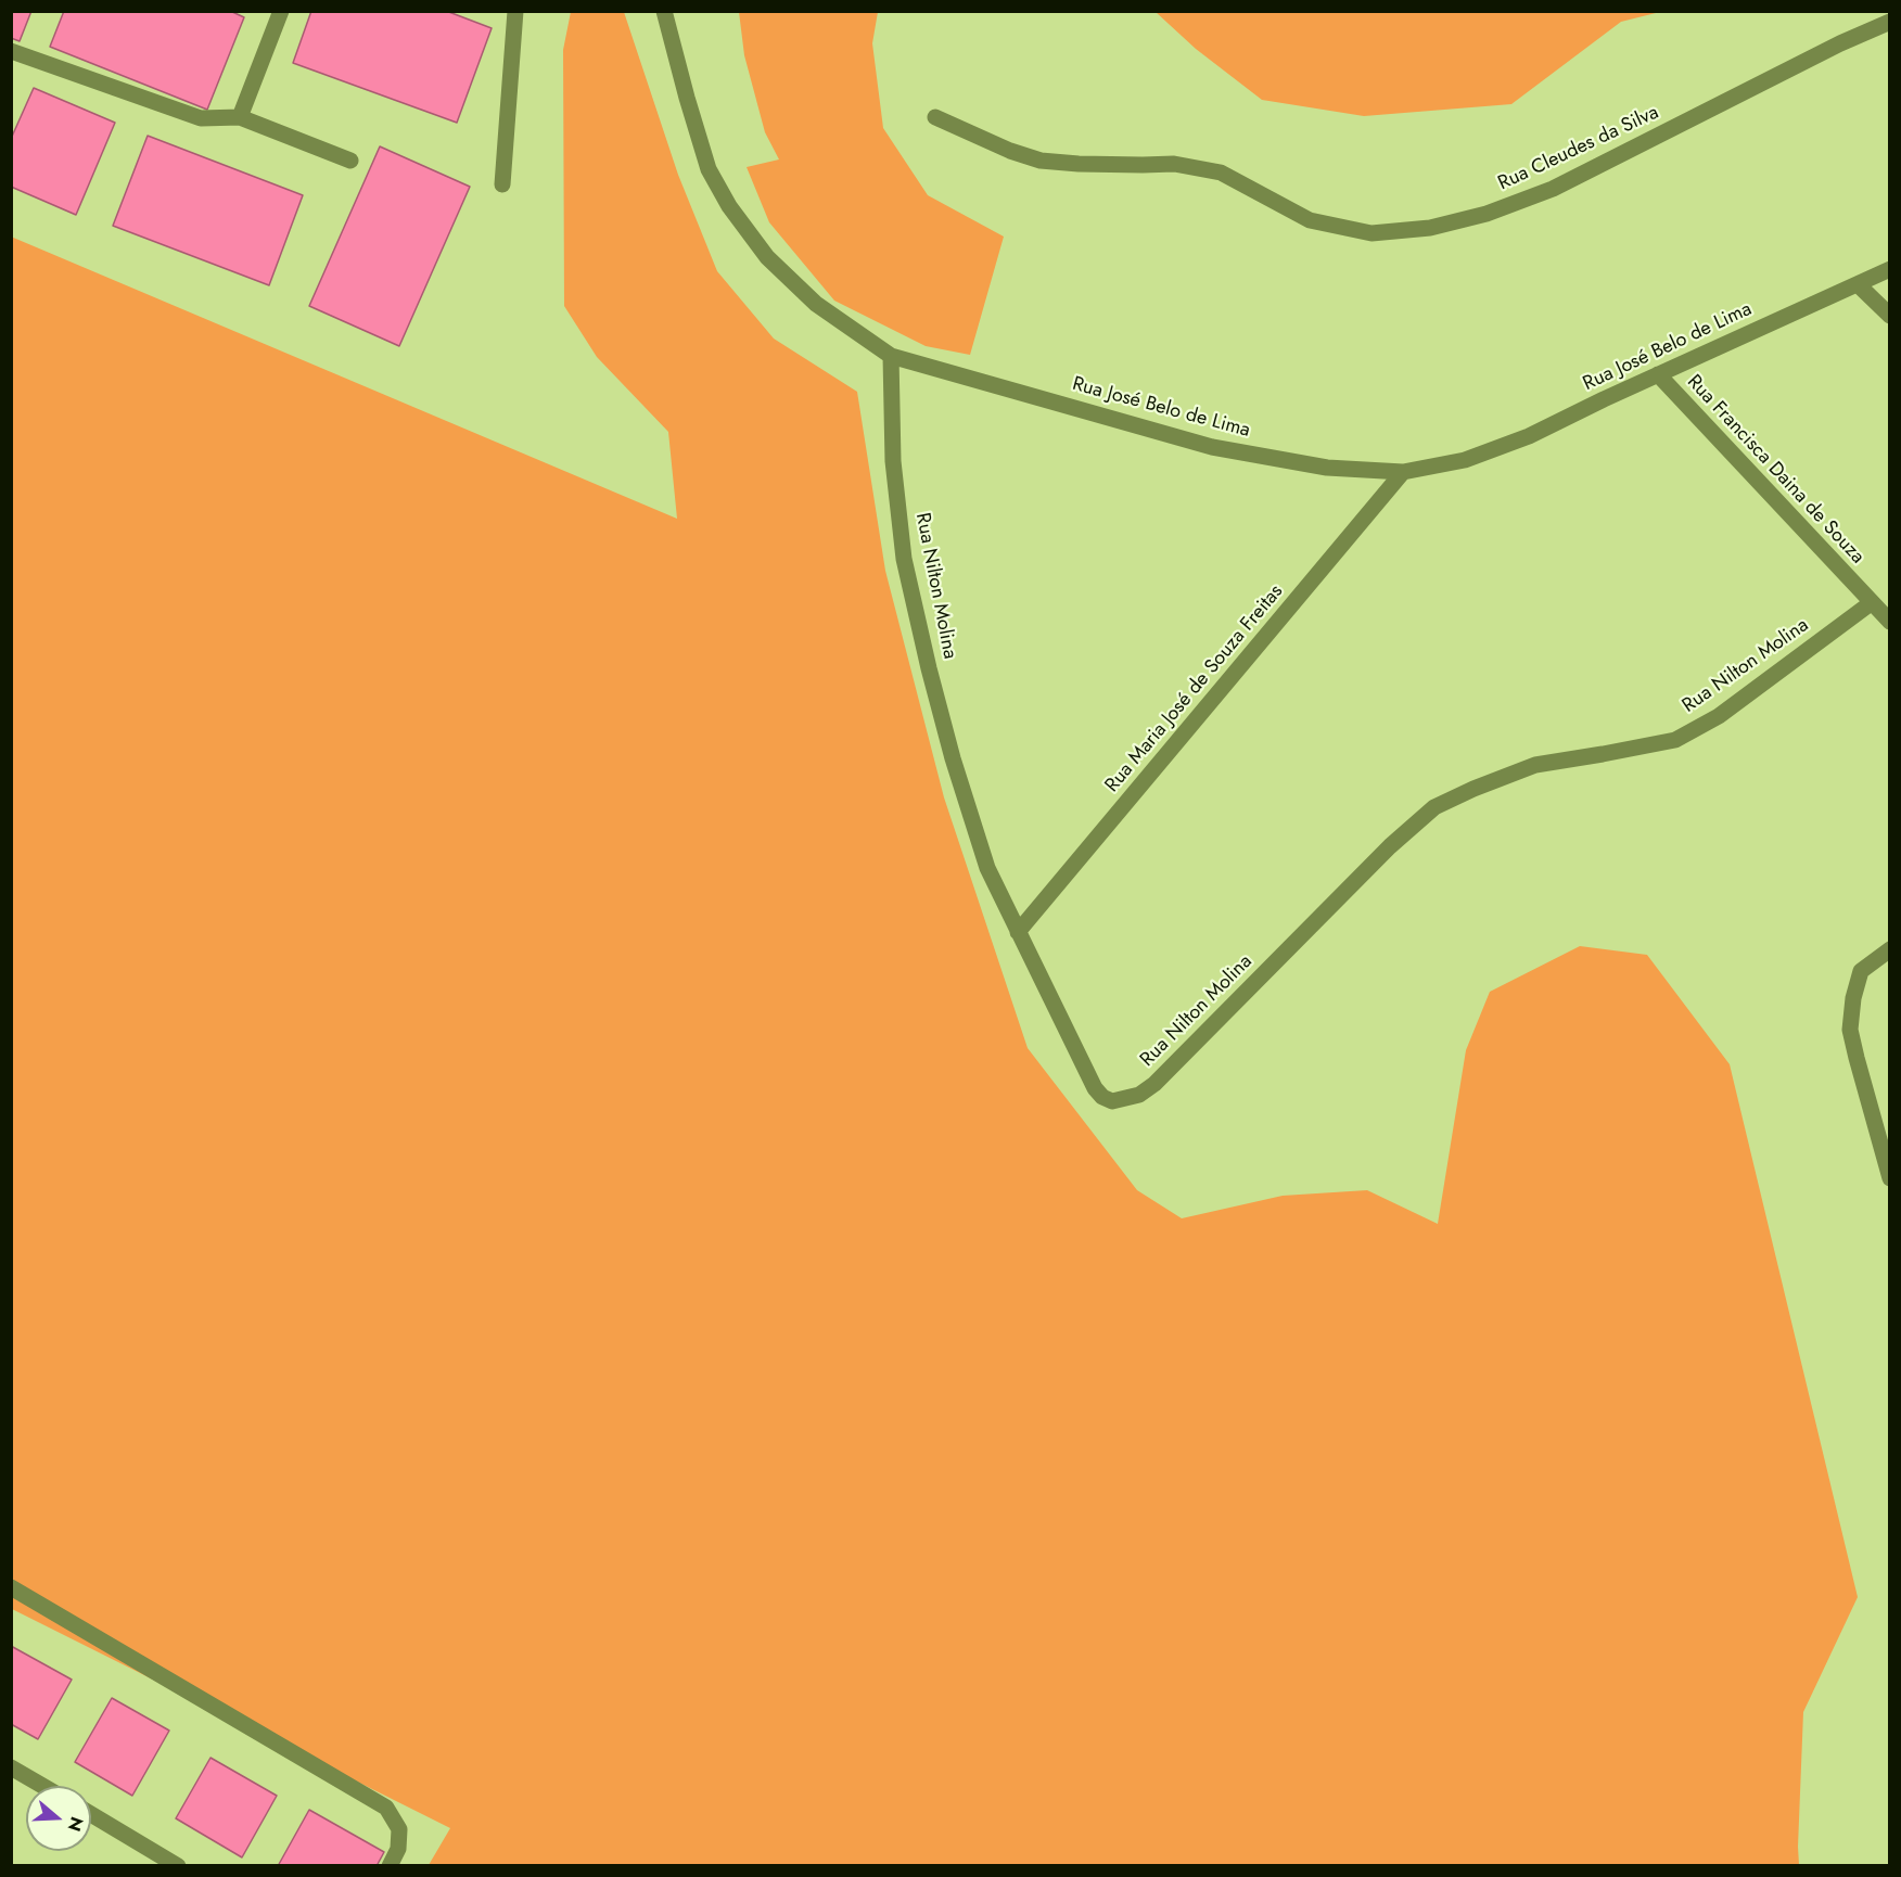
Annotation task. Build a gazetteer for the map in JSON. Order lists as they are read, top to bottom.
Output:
{
  "streets": {
    "street": [
      "Rua Cleudes da Silva",
      "Rua José Belo de Lima",
      "Rua Francisca Daina de Souza",
      "Rua Nilton Molina",
      "Rua Maria José de Souza Freitas"
    ]
  },
  "crossings": [
    ["Rua José Belo de Lima", "Rua Francisca Daina de Souza"],
    ["Rua José Belo de Lima", "Rua Nilton Molina"],
    ["Rua José Belo de Lima", "Rua Maria José de Souza Freitas"],
    ["Rua Francisca Daina de Souza", "Rua Nilton Molina"],
    ["Rua Nilton Molina", "Rua Maria José de Souza Freitas"]
  ],
  "north": "right"
}
